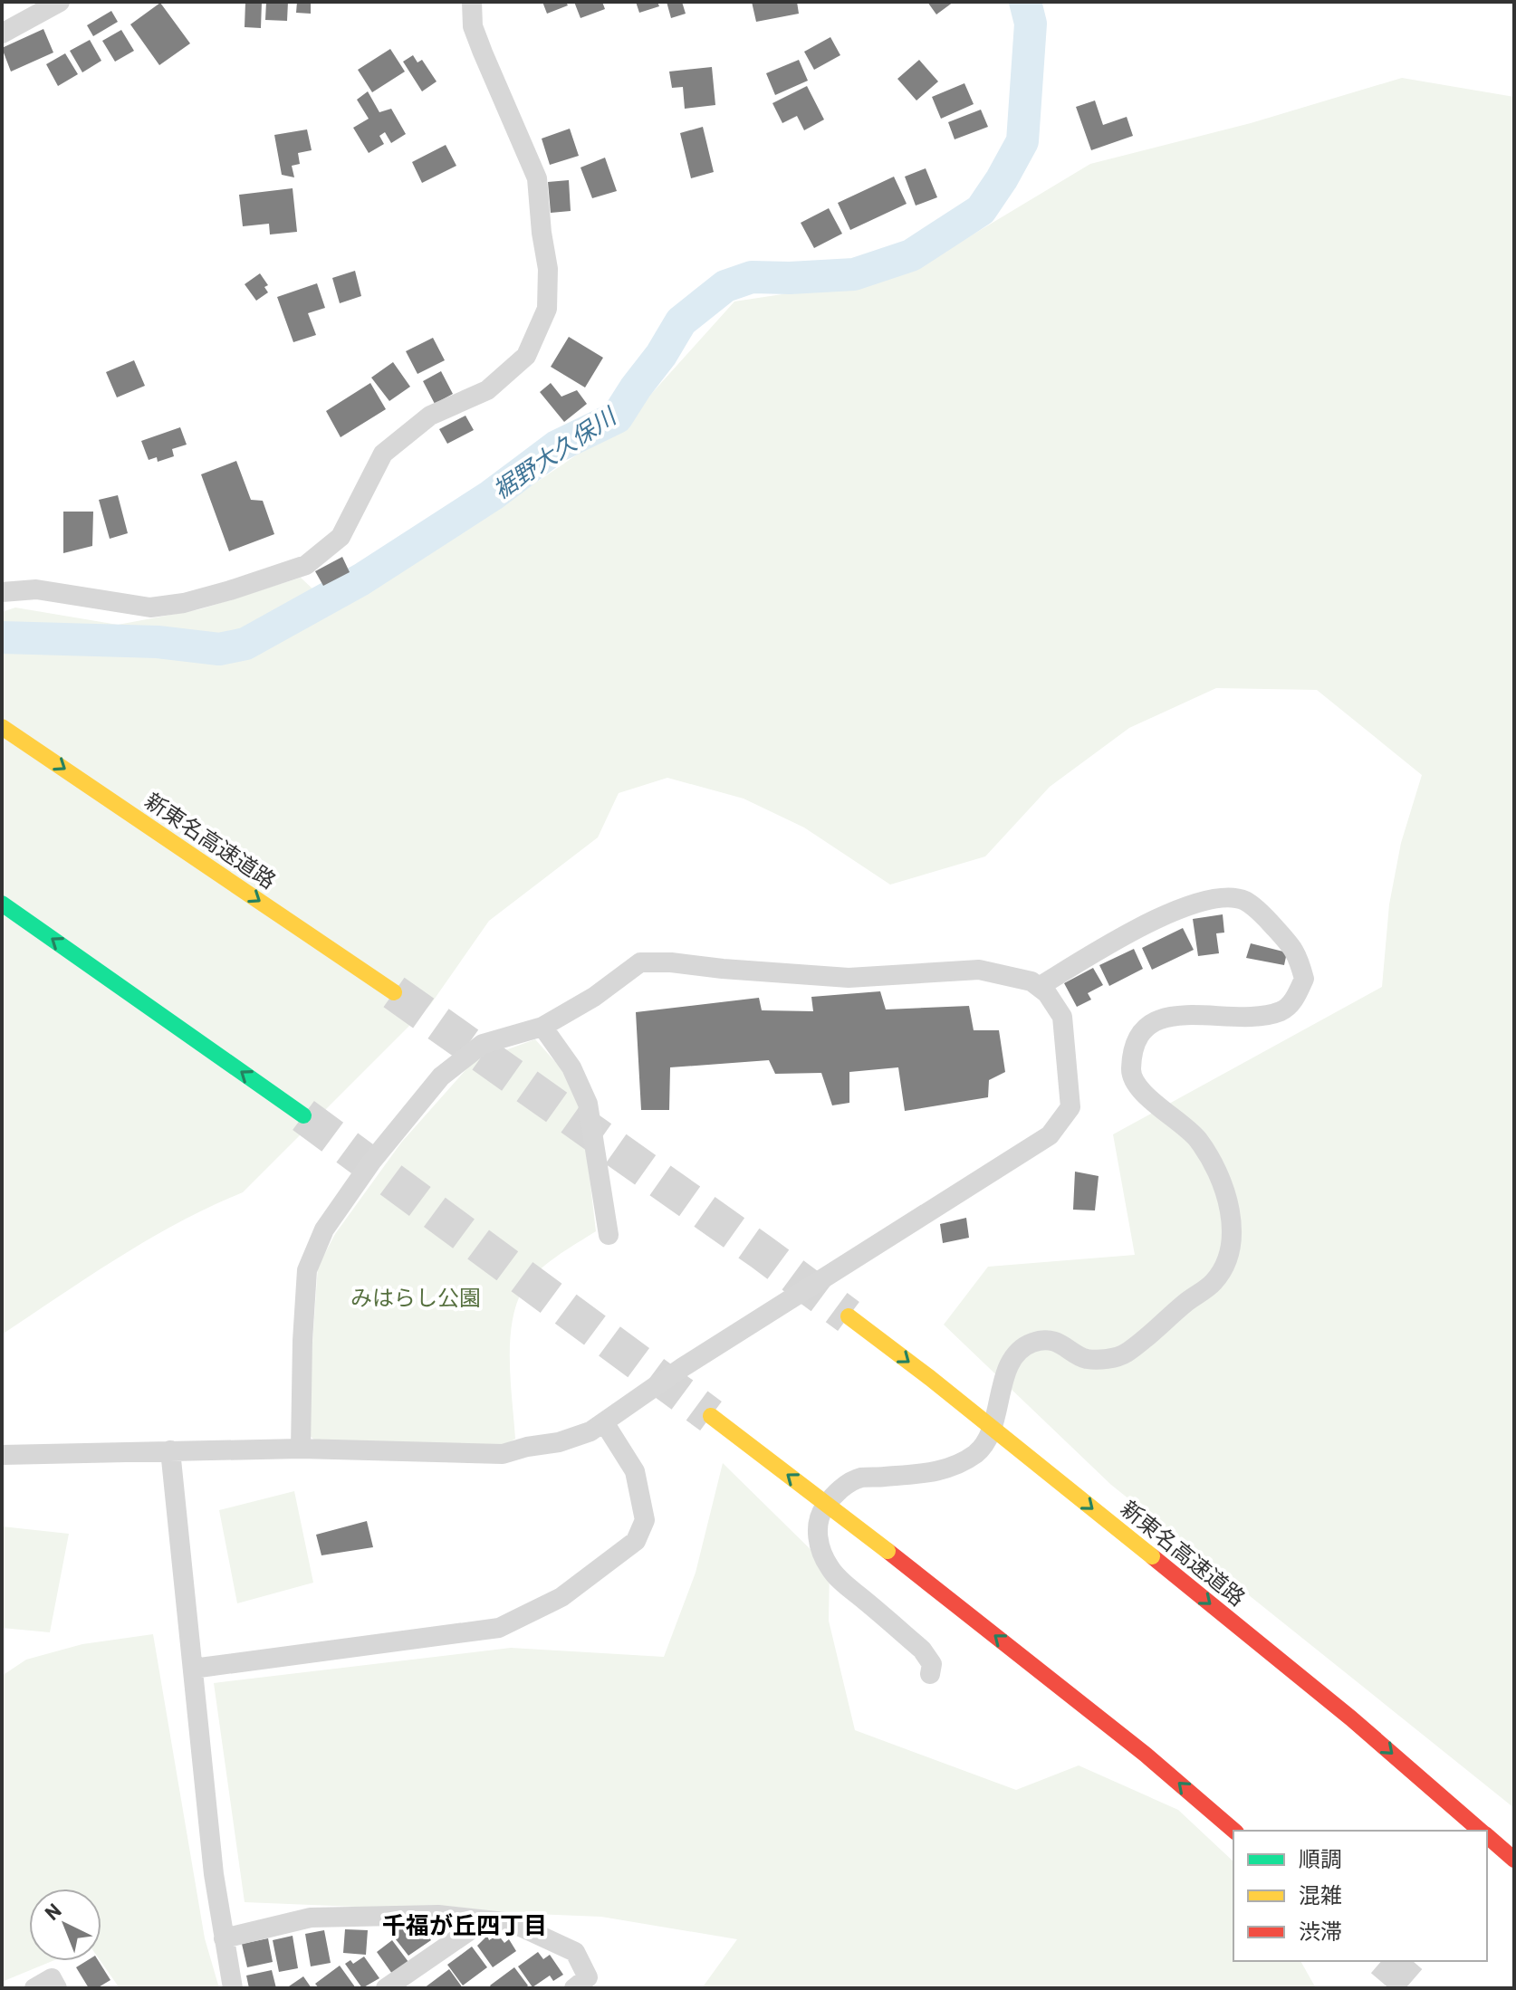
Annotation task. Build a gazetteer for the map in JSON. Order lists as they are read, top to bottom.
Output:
{
  "streets": {
    "highway": ["新東名高速道路"]
  },
  "one_way": ["新東名高速道路"],
  "districts": ["千福が丘四丁目"],
  "water": ["裾野大久保川"],
  "parks": ["みはらし公園"],
  "legend": ["順調", "混雑", "渋滞"],
  "north": "top left"
}
